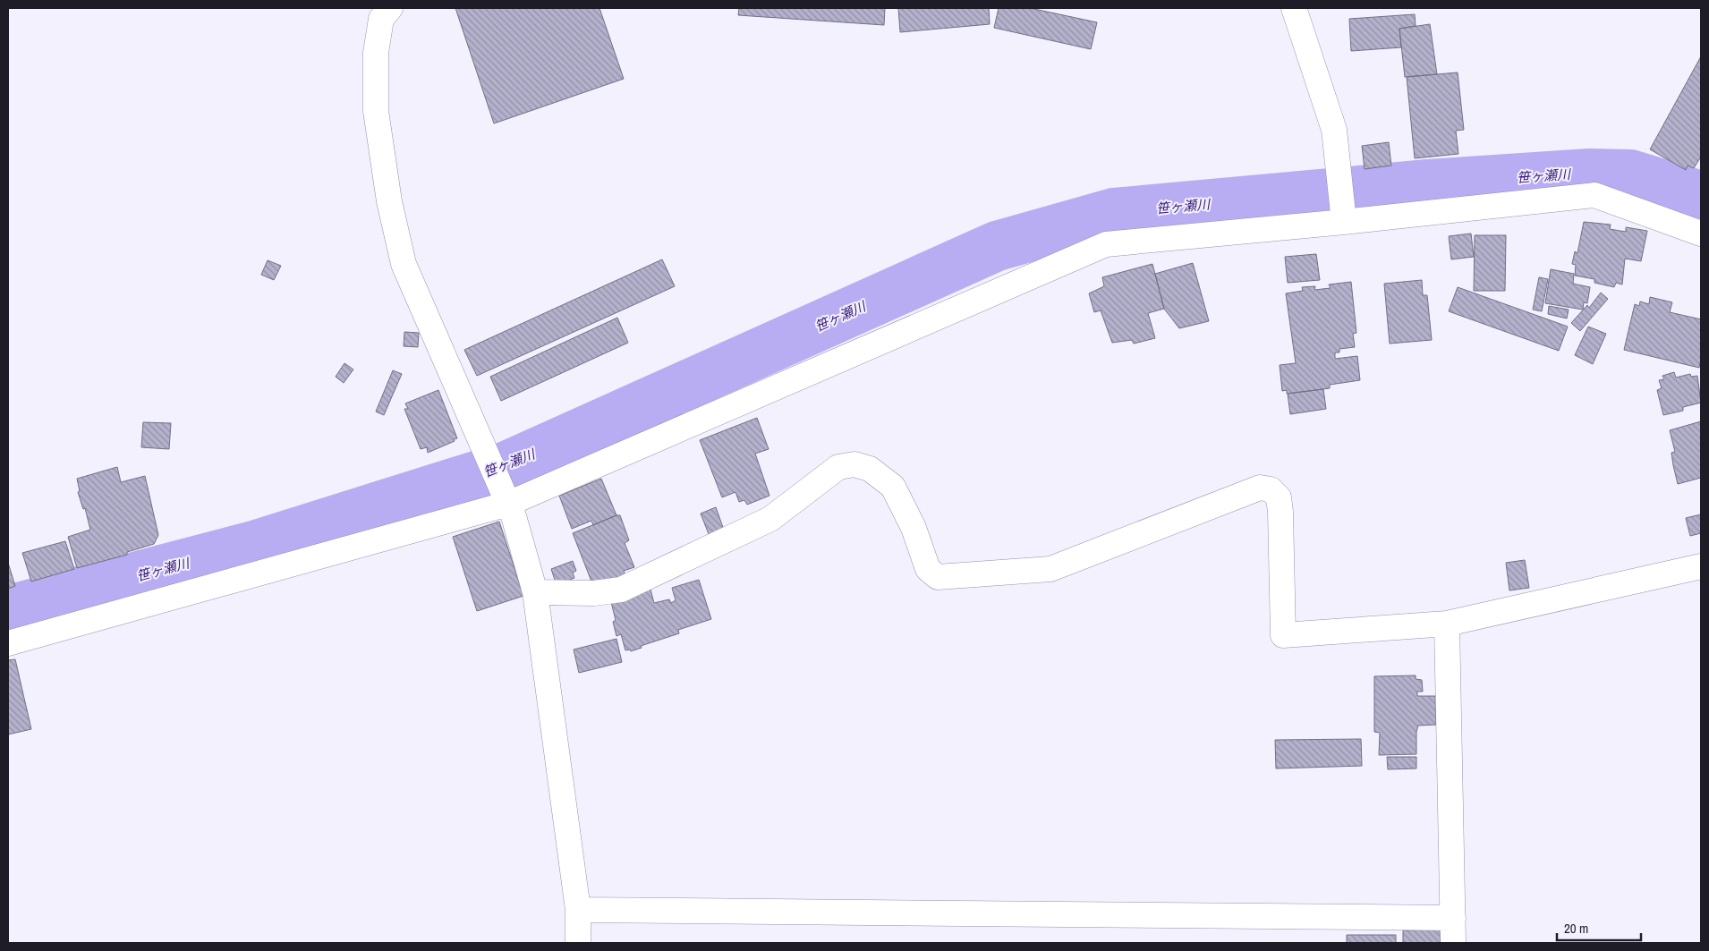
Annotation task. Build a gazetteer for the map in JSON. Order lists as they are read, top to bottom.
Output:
{
  "water": ["笹ヶ瀬川"],
  "scale_bar": "20 m"
}
